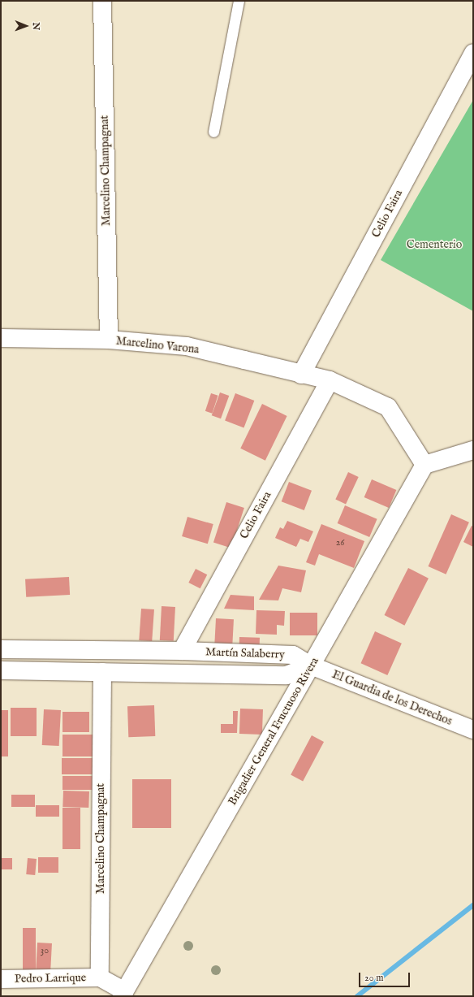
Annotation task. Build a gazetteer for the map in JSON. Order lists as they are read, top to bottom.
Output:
{
  "streets": {
    "street": [
      "Marcelino Champagnat",
      "Celio Faira",
      "Marcelino Varona",
      "Martín Salaberry",
      "El Guardia de los Derechos",
      "Brigadier General Fructuoso Rivera",
      "Pedro Larrique"
    ]
  },
  "crossings": [
    ["Marcelino Champagnat", "Marcelino Varona"],
    ["Marcelino Champagnat", "Martín Salaberry"],
    ["Marcelino Champagnat", "Pedro Larrique"],
    ["Celio Faira", "Marcelino Varona"],
    ["Celio Faira", "Martín Salaberry"],
    ["Marcelino Varona", "Brigadier General Fructuoso Rivera"],
    ["Martín Salaberry", "El Guardia de los Derechos"],
    ["Martín Salaberry", "Brigadier General Fructuoso Rivera"],
    ["El Guardia de los Derechos", "Brigadier General Fructuoso Rivera"]
  ],
  "parks": ["Cementerio"],
  "house_numbers": ["26", "30"],
  "scale_bar": "20 m",
  "north": "right"
}
